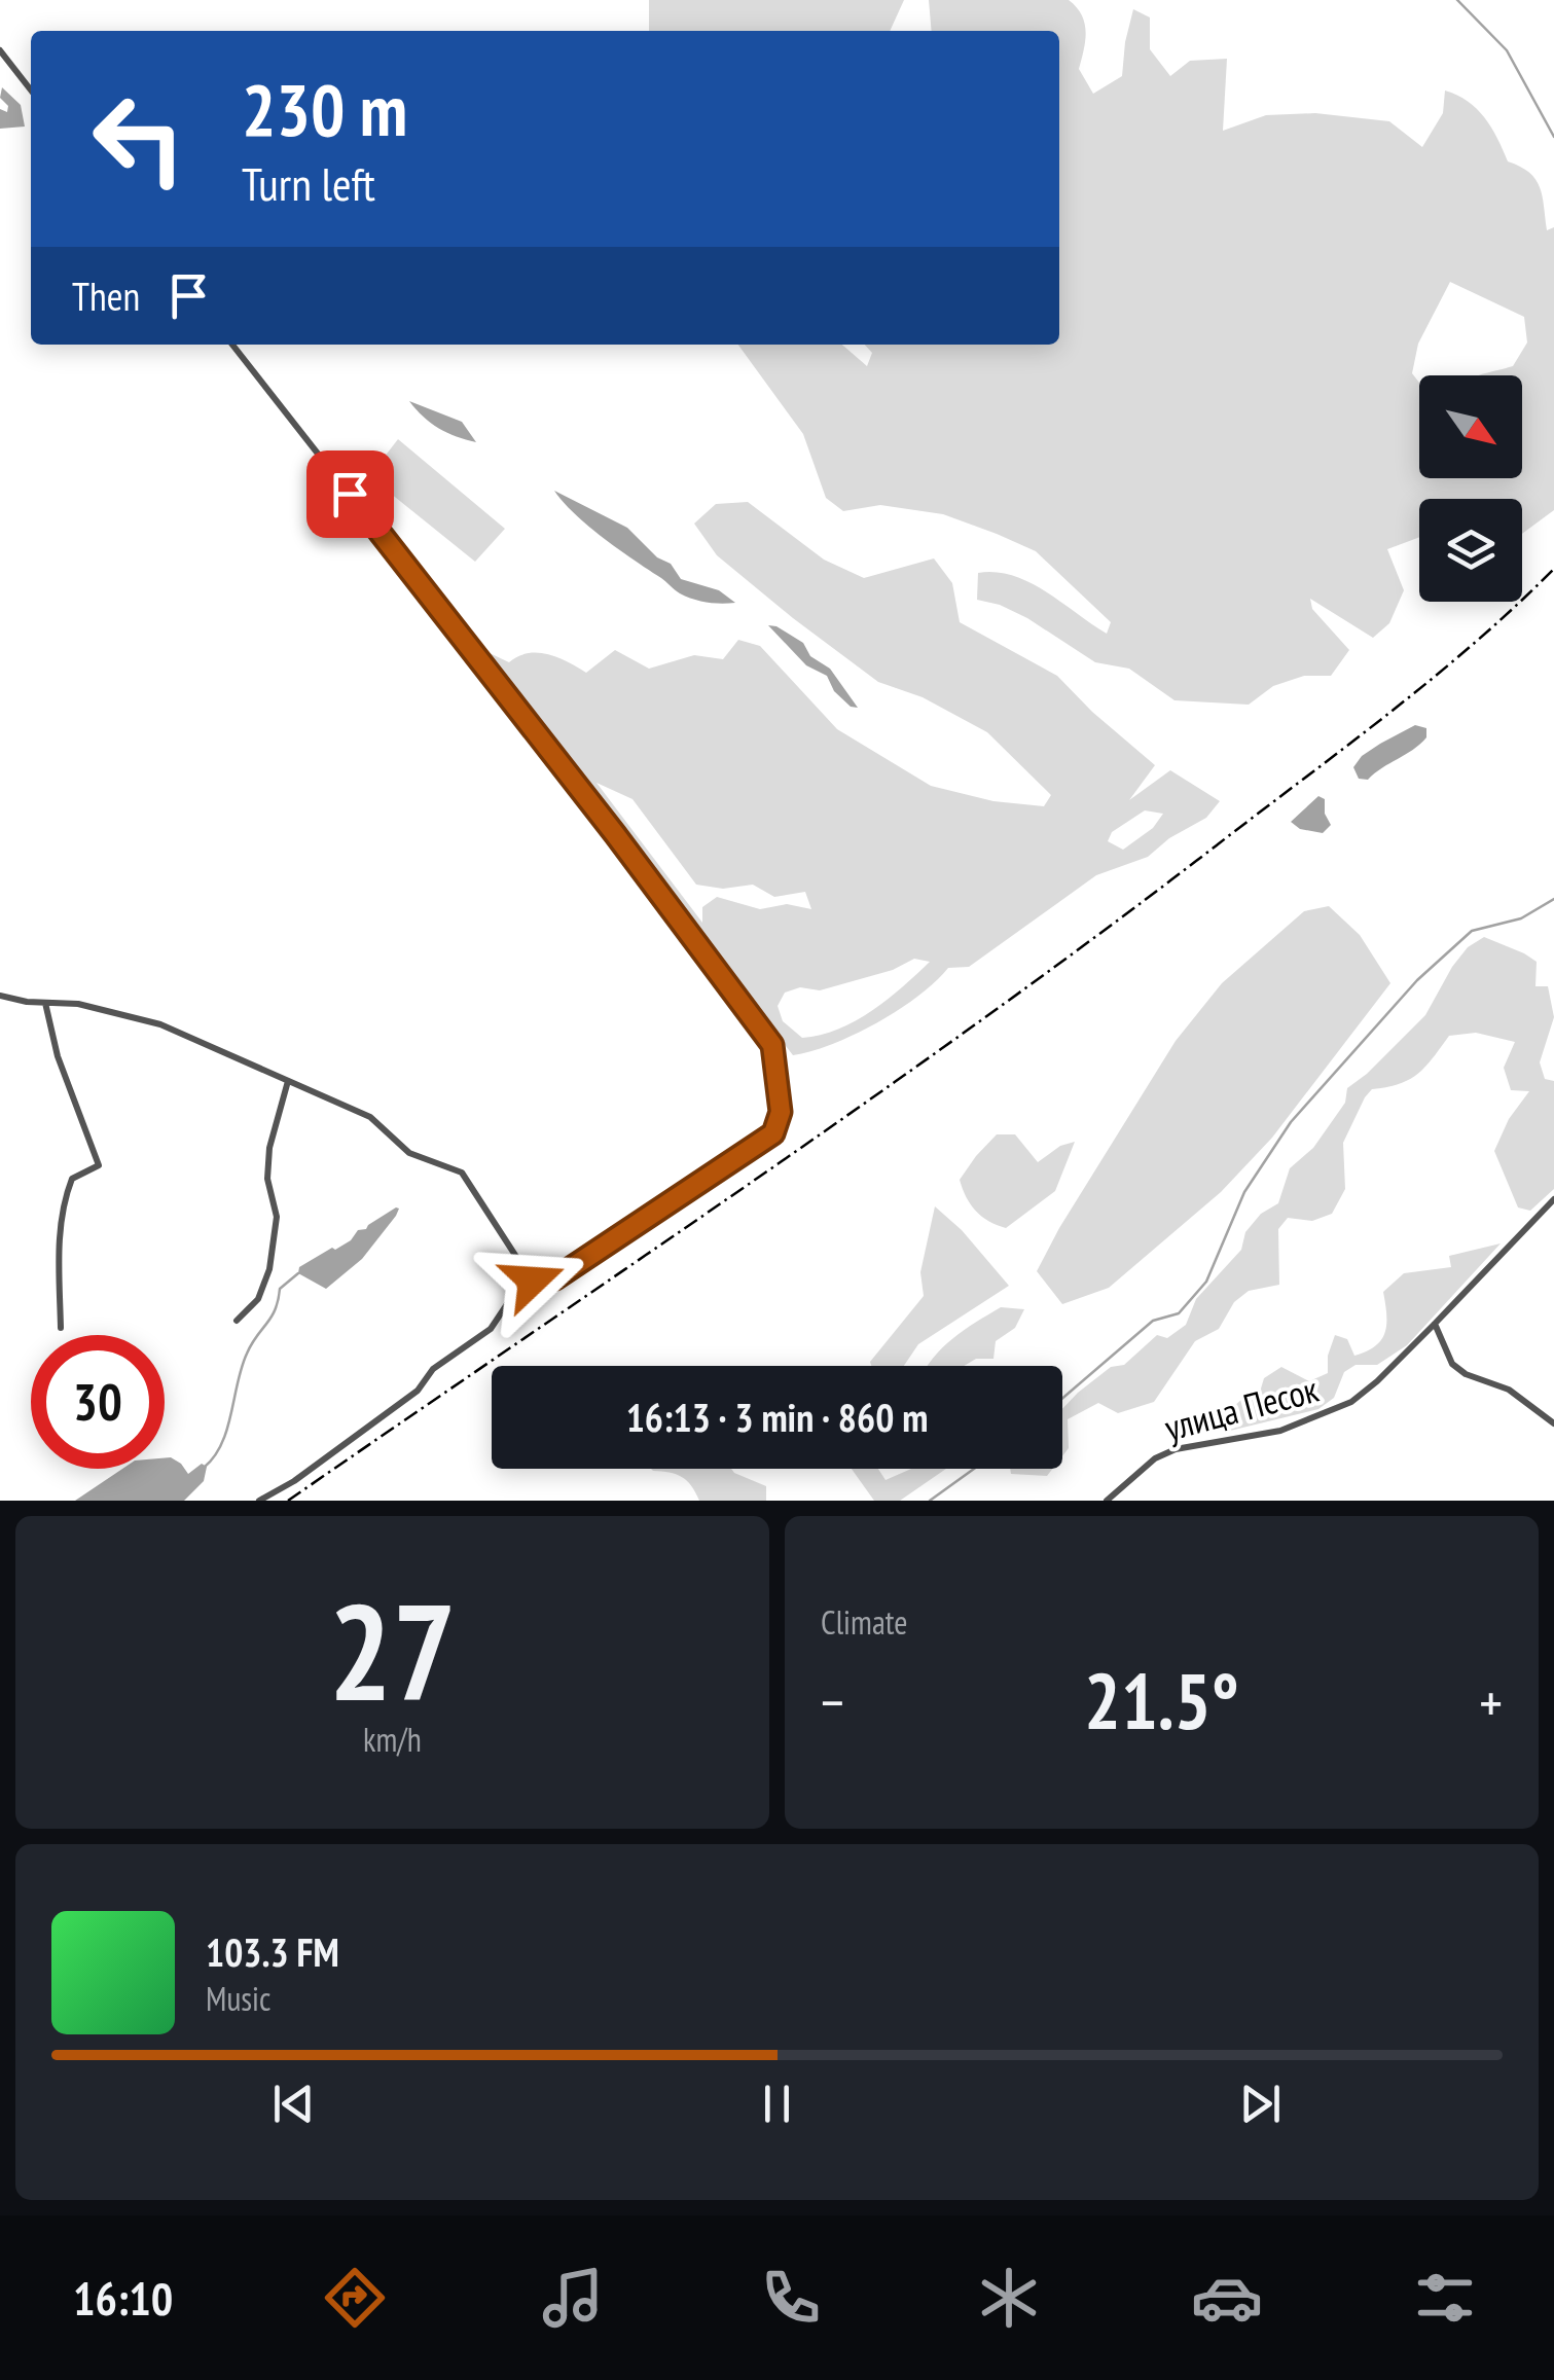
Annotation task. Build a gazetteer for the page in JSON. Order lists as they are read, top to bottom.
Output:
{
  "streets": {
    "street": ["улица Песок"]
  },
  "north": "bottom right",
  "page": {
    "turn": ["230 m", "Turn left"],
    "then": "Then",
    "limit": "30",
    "trip": "16:13 · 3 min · 860 m",
    "tile": [
      ["27", "km/h"],
      "Climate"
    ],
    "heat": ["−", "21.5°", "+"],
    "song": ["103.3 FM", "Music"],
    "tabs": "16:10"
  }
}
